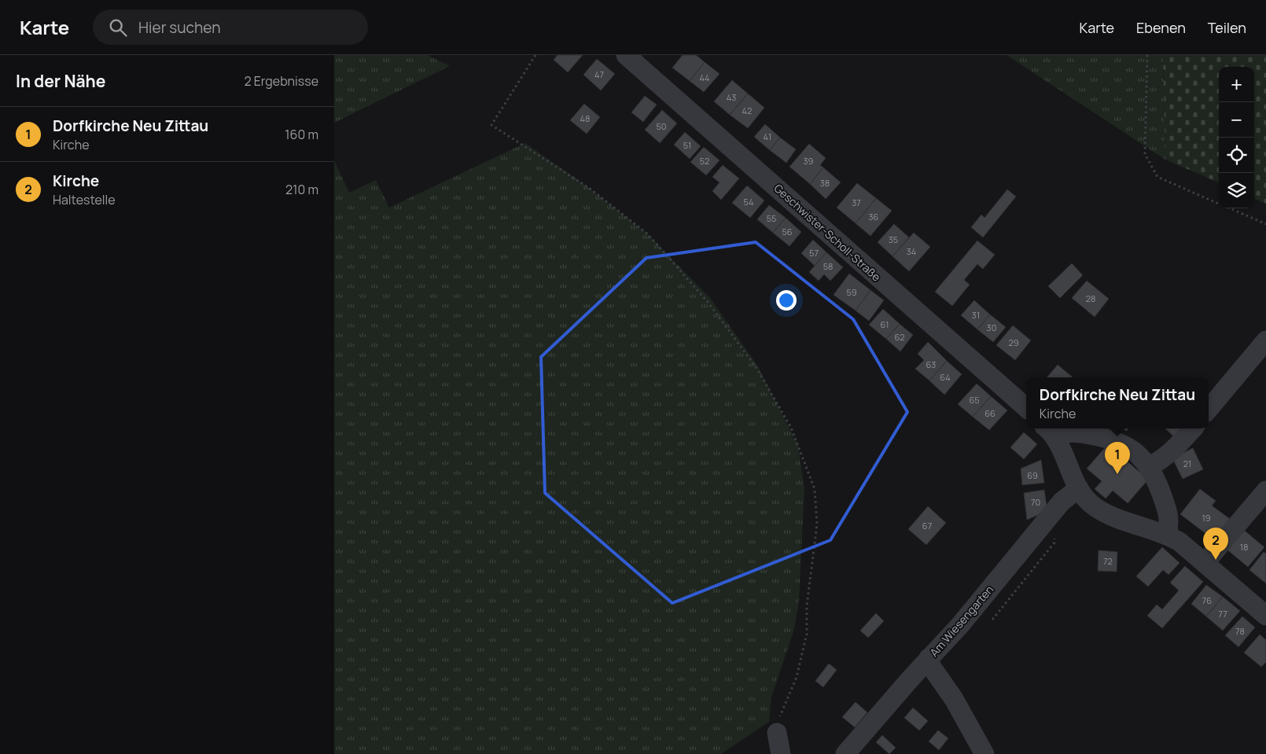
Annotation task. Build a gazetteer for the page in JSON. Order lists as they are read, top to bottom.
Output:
{
  "streets": {
    "street": ["Geschwister-Scholl-Straße", "Am Wiesengarten"]
  },
  "house_numbers": [
    "47",
    "44",
    "43",
    "42",
    "48",
    "50",
    "41",
    "51",
    "52",
    "39",
    "38",
    "54",
    "37",
    "36",
    "55",
    "56",
    "35",
    "34",
    "57",
    "58",
    "59",
    "28",
    "31",
    "61",
    "30",
    "62",
    "29",
    "63",
    "64",
    "65",
    "66",
    "21",
    "69",
    "70",
    "19",
    "67",
    "18",
    "72",
    "76",
    "77",
    "78"
  ],
  "page": {
    "header": "Karte",
    "search": "Hier suchen",
    "nav": ["Karte", "Ebenen", "Teilen"],
    "heading": ["In der Nähe", "2 Ergebnisse"],
    "map_buttons": ["+", "−"],
    "list": [
      {
        "mark": "1",
        "name": "Dorfkirche Neu Zittau",
        "note": "Kirche",
        "value": "160 m"
      },
      {
        "mark": "2",
        "name": "Kirche",
        "note": "Haltestelle",
        "value": "210 m"
      }
    ],
    "popup": ["Dorfkirche Neu Zittau", "Kirche"],
    "pins": ["1", "2"]
  }
}
